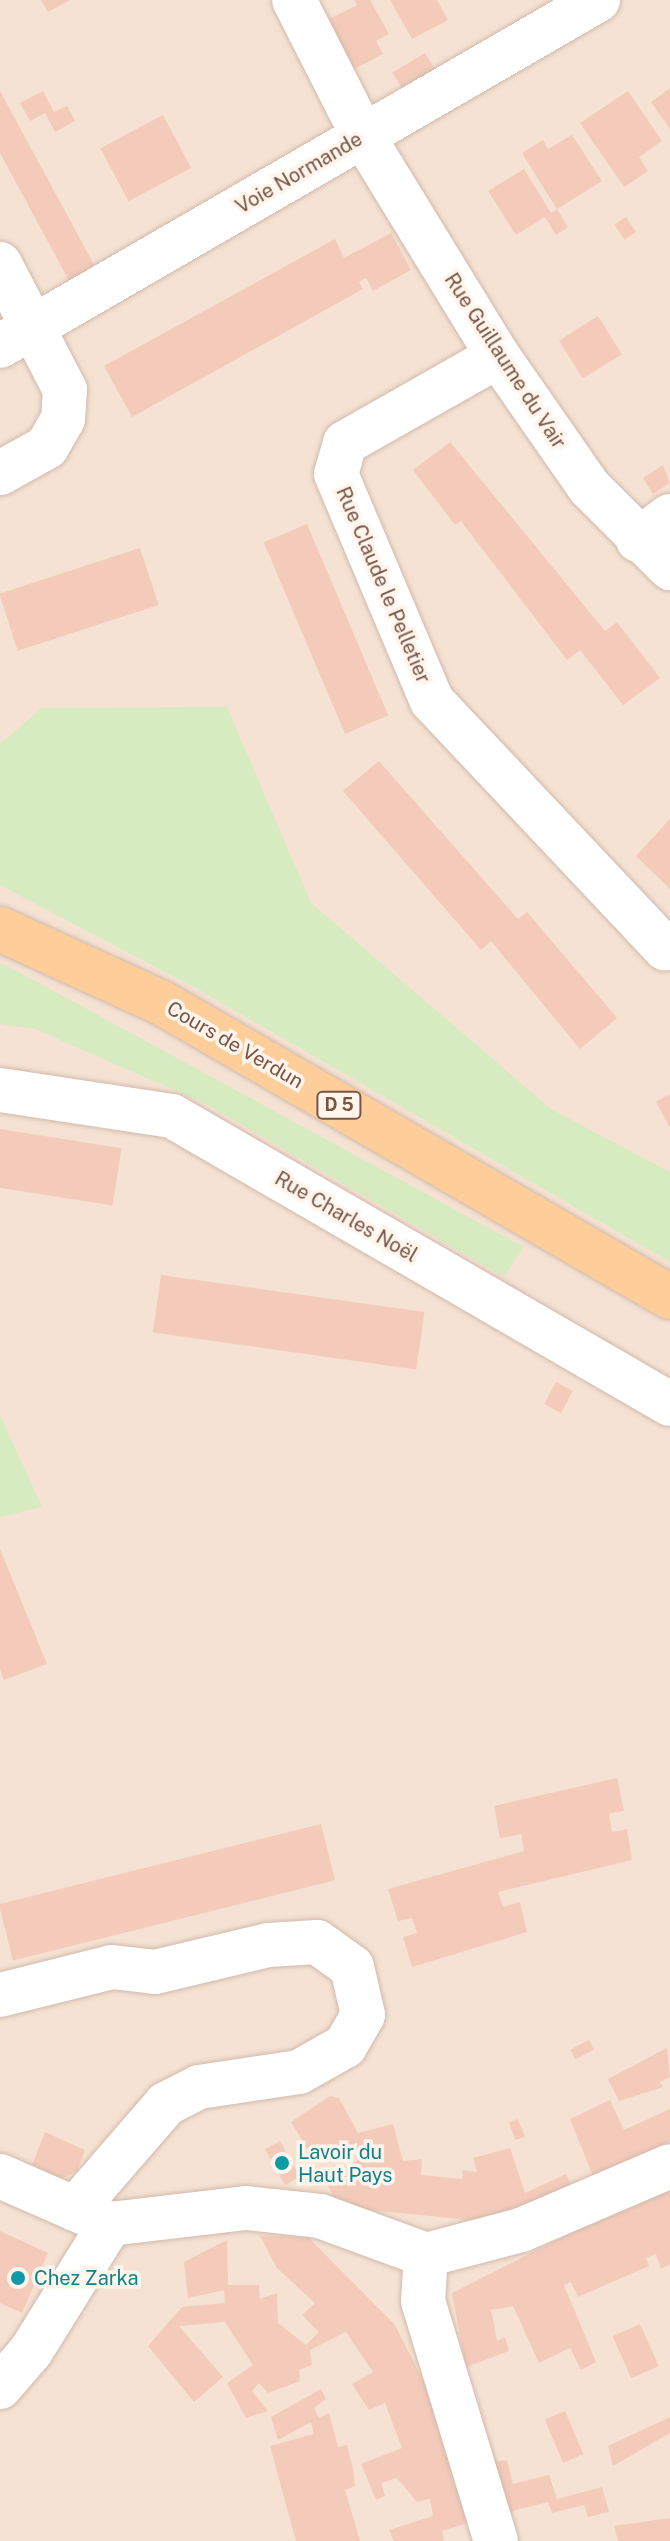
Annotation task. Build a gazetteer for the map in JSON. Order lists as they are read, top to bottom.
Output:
{
  "streets": {
    "main road": ["Cours de Verdun", "D 5"],
    "street": [
      "Voie Normande",
      "Rue Guillaume du Vair",
      "Rue Claude le Pelletier",
      "Rue Charles Noël"
    ]
  },
  "crossings": [
    ["Voie Normande", "Rue Guillaume du Vair"],
    ["Rue Guillaume du Vair", "Rue Claude le Pelletier"]
  ],
  "places": ["Lavoir du Haut Pays", "Chez Zarka"]
}
